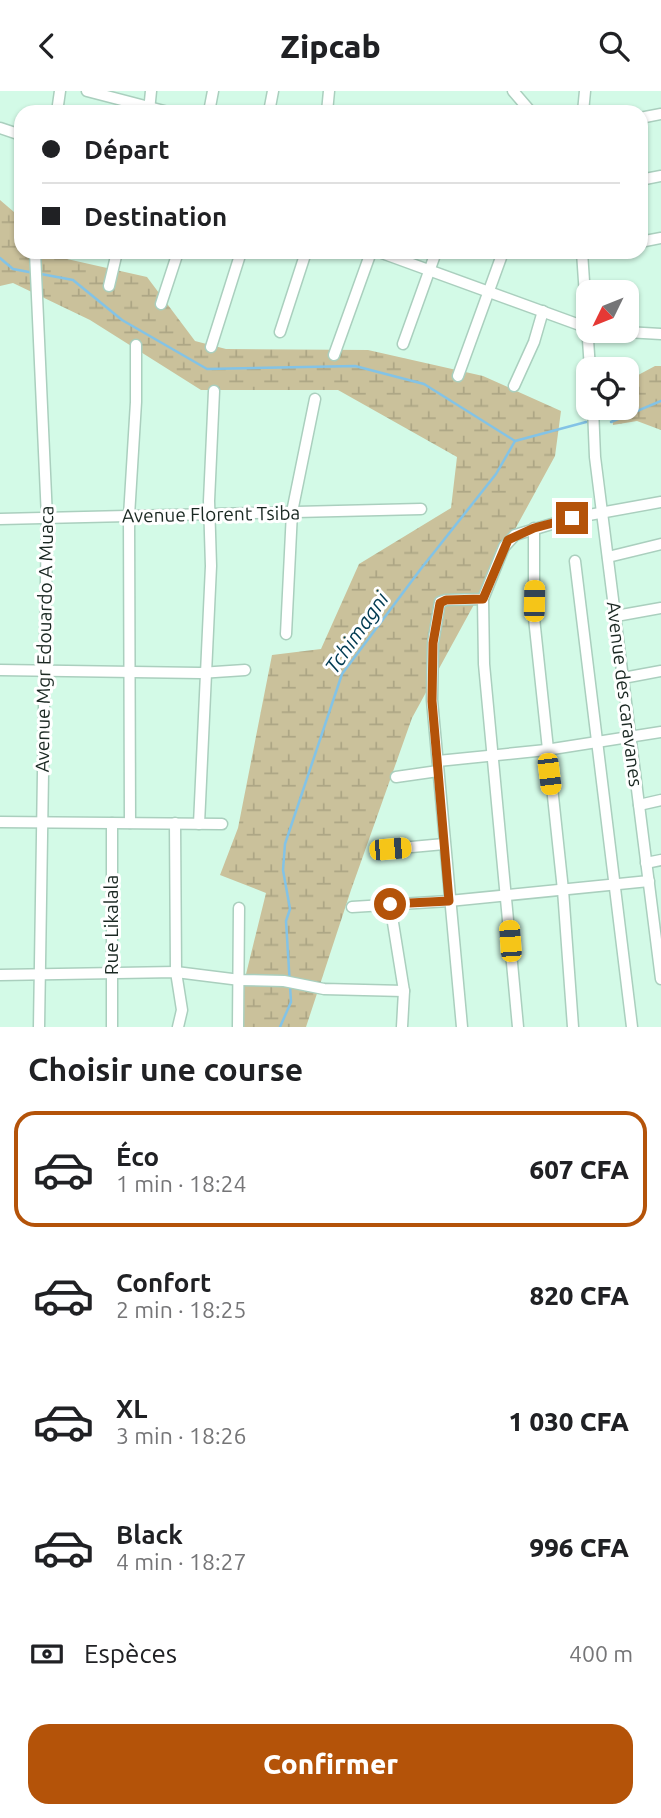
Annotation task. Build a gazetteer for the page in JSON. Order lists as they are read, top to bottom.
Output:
{
  "streets": {
    "street": [
      "Avenue Florent Tsiba",
      "Avenue Mgr Edouardo A Muaca",
      "Avenue des caravanes",
      "Rue Likalala"
    ]
  },
  "crossings": [
    ["Avenue Florent Tsiba", "Avenue Mgr Edouardo A Muaca"]
  ],
  "water": ["Tchimagni"],
  "north": "bottom left",
  "page": {
    "header": "Zipcab",
    "banner": ["Départ", "Destination"],
    "heading": "Choisir une course",
    "list": [
      {
        "name": "Éco",
        "note": "1 min · 18:24",
        "value": "607 CFA"
      },
      {
        "name": "Confort",
        "note": "2 min · 18:25",
        "value": "820 CFA"
      },
      {
        "name": "XL",
        "note": "3 min · 18:26",
        "value": "1 030 CFA"
      },
      {
        "name": "Black",
        "note": "4 min · 18:27",
        "value": "996 CFA"
      }
    ],
    "pay": ["Espèces", "400 m"],
    "buttons": "Confirmer"
  }
}
